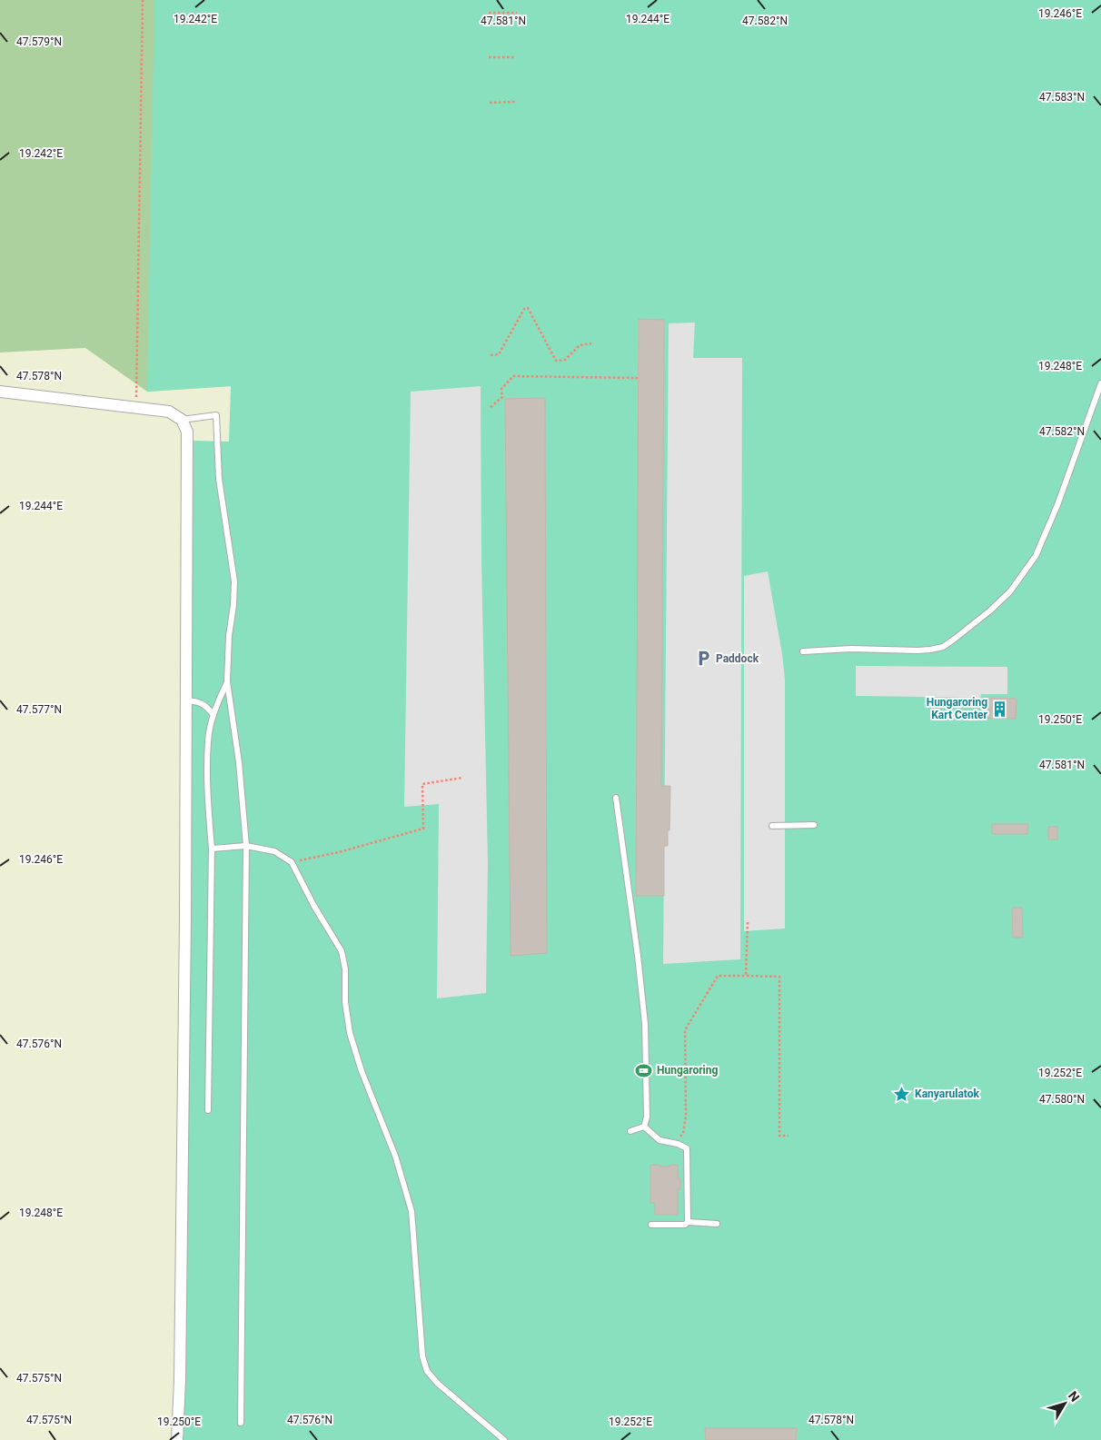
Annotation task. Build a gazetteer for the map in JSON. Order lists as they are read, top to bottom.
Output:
{
  "places": {
    "parking": ["Paddock"],
    "building": ["Hungaroring Kart Center"],
    "sports": ["Hungaroring"],
    "place": ["Kanyarulatok"]
  },
  "north": "top right",
  "coordinates": [
    "19.246°E",
    "19.242°E",
    "19.244°E",
    "47.581°N",
    "47.582°N",
    "47.579°N",
    "47.583°N",
    "19.248°E",
    "47.578°N",
    "47.577°N",
    "19.250°E",
    "47.576°N",
    "19.252°E",
    "47.580°N",
    "47.575°N"
  ]
}
